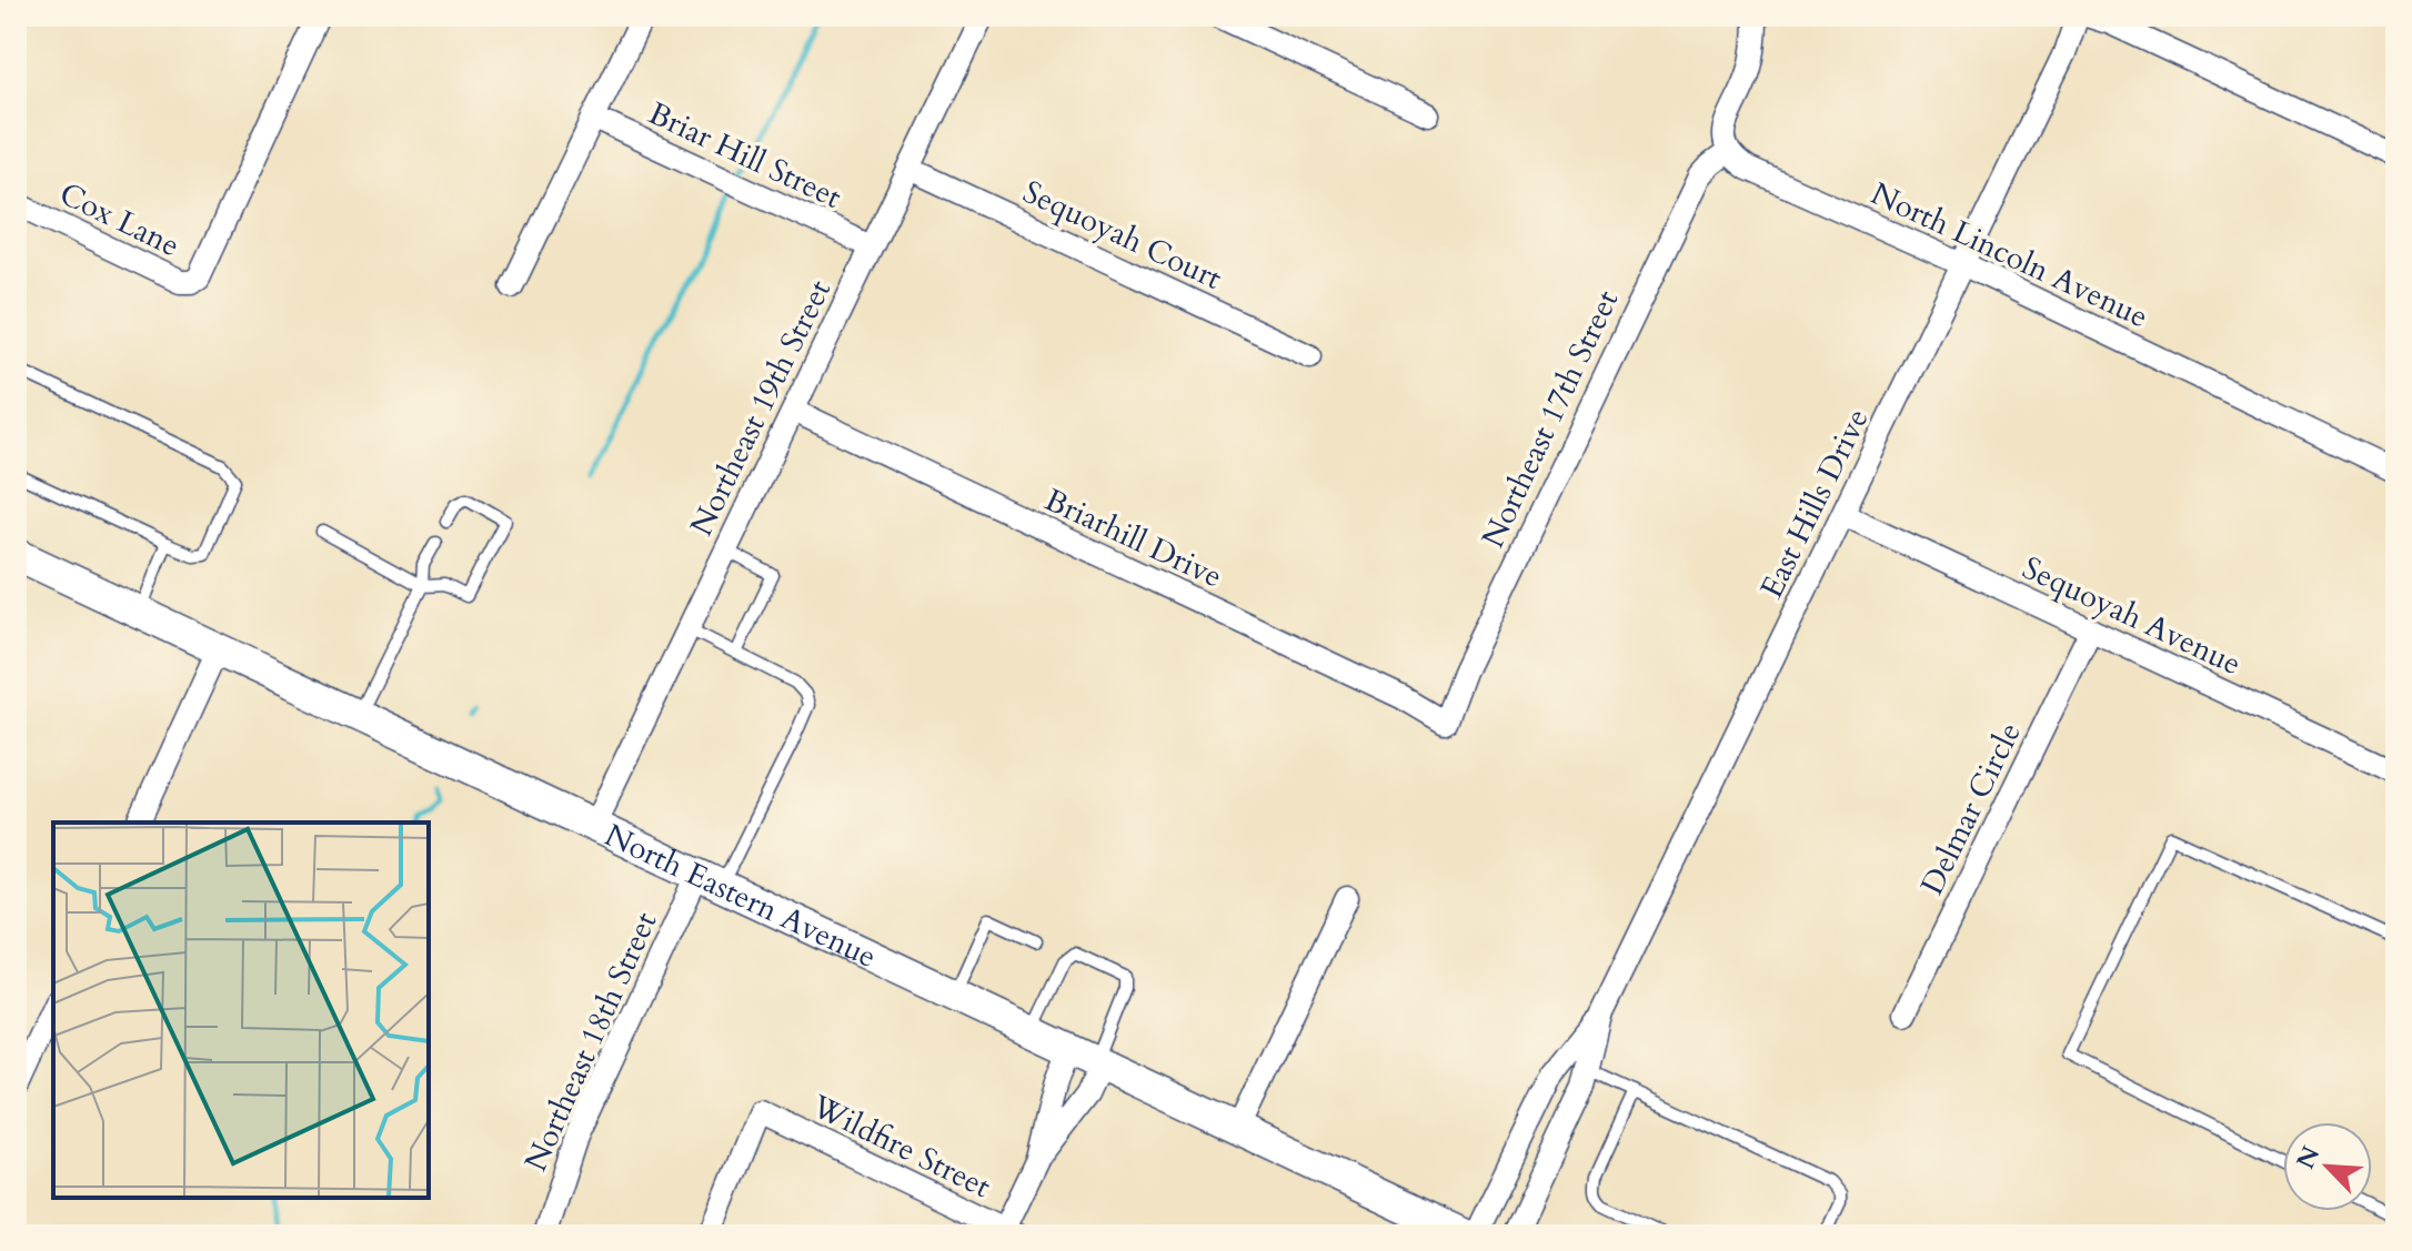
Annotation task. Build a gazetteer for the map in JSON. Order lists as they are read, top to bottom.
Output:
{
  "streets": {
    "main road": ["North Eastern Avenue"],
    "street": [
      "Briar Hill Street",
      "Cox Lane",
      "Sequoyah Court",
      "North Lincoln Avenue",
      "Northeast 19th Street",
      "Northeast 17th Street",
      "East Hills Drive",
      "Briarhill Drive",
      "Sequoyah Avenue",
      "Delmar Circle",
      "Northeast 18th Street",
      "Wildfire Street"
    ]
  },
  "crossings": [
    ["Briar Hill Street", "Northeast 19th Street"],
    ["Sequoyah Court", "Northeast 19th Street"],
    ["North Lincoln Avenue", "Northeast 17th Street"],
    ["North Lincoln Avenue", "East Hills Drive"],
    ["Northeast 19th Street", "Briarhill Drive"],
    ["Northeast 19th Street", "North Eastern Avenue"],
    ["Northeast 17th Street", "Briarhill Drive"],
    ["East Hills Drive", "Sequoyah Avenue"],
    ["Sequoyah Avenue", "Delmar Circle"],
    ["North Eastern Avenue", "Northeast 18th Street"]
  ],
  "north": "top left"
}
